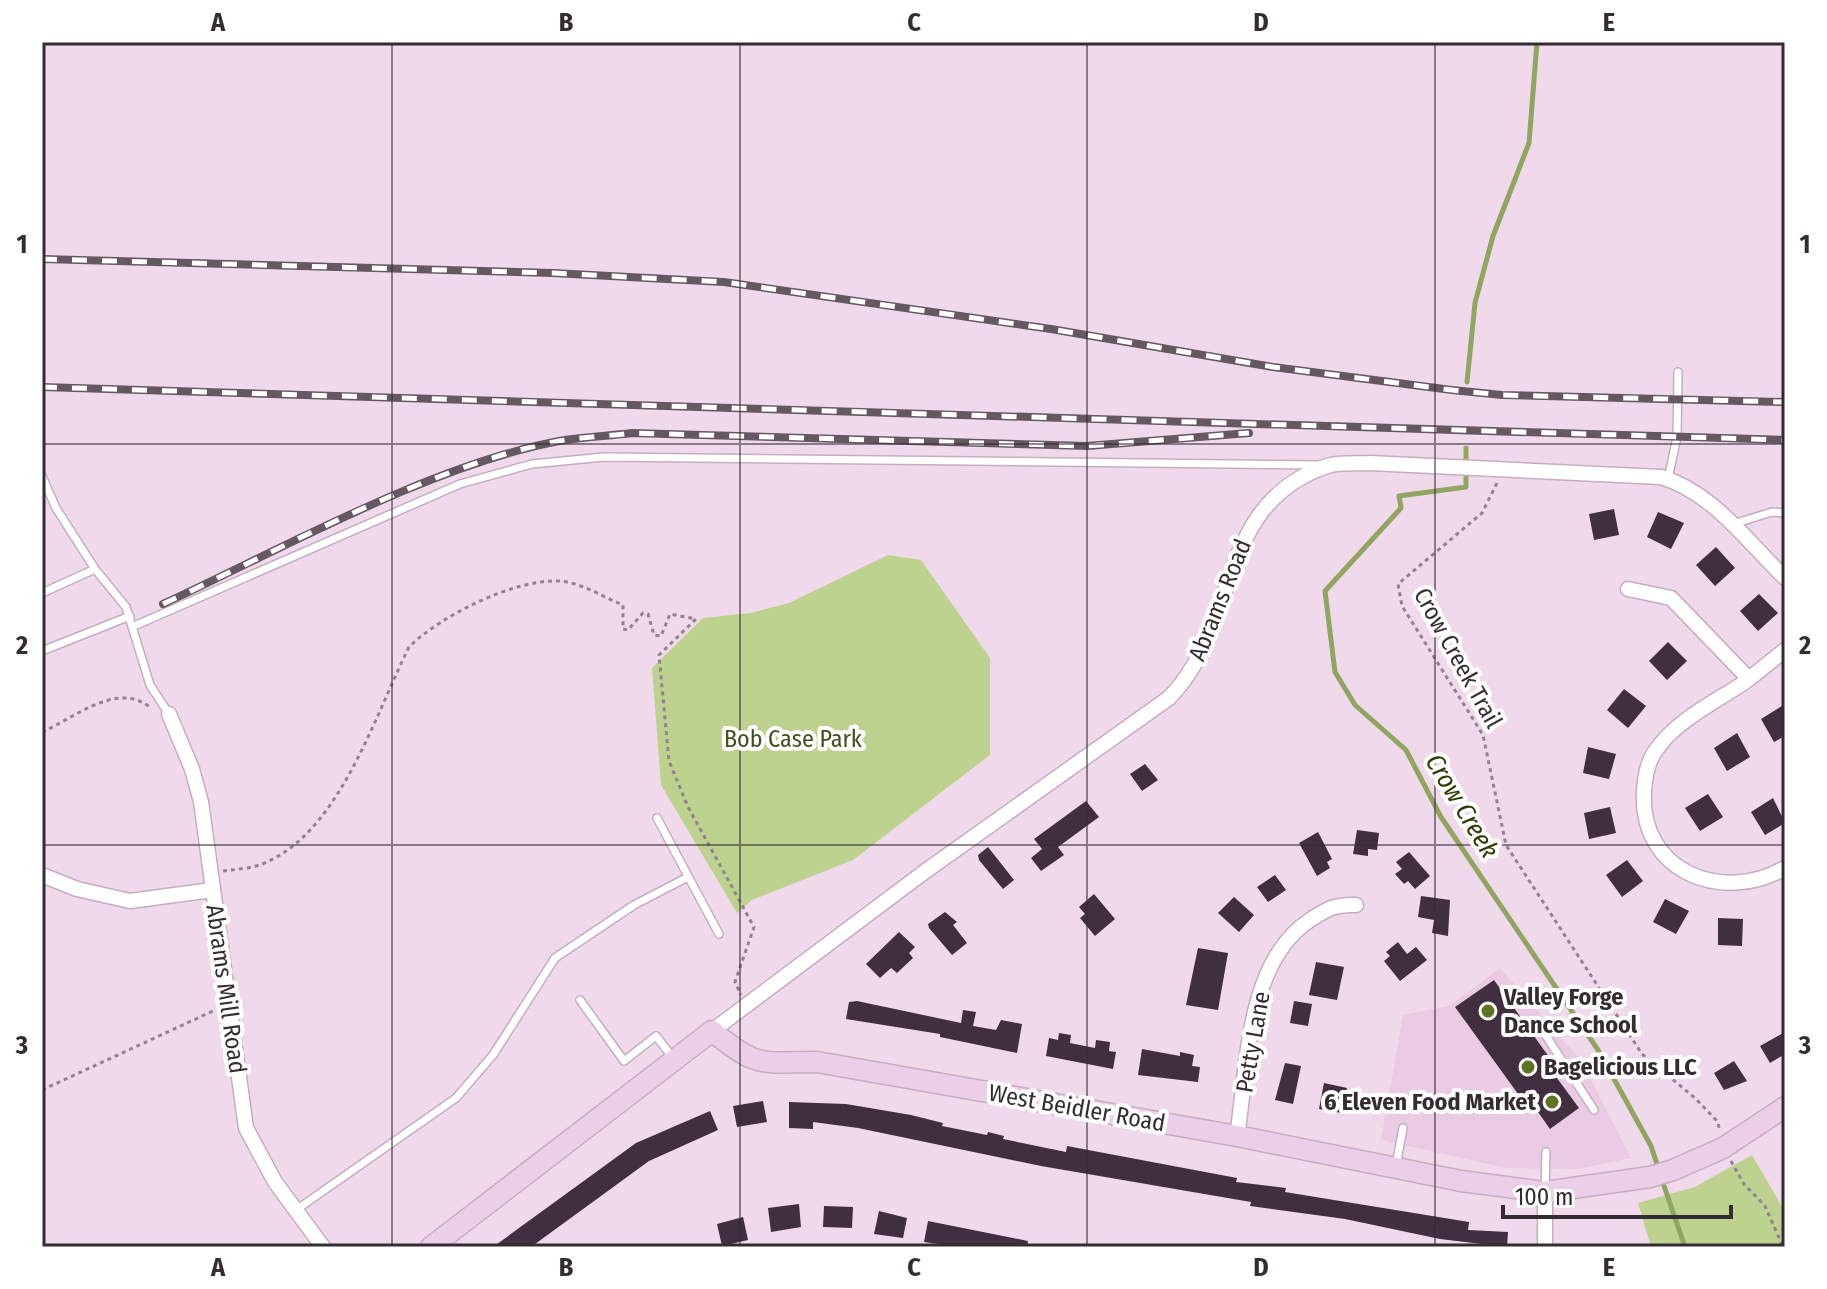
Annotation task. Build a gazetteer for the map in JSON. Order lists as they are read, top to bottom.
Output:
{
  "streets": {
    "street": [
      "Abrams Road",
      "Abrams Mill Road",
      "Petty Lane",
      "West Beidler Road"
    ],
    "path": ["Crow Creek Trail"]
  },
  "crossings": [
    ["Abrams Road", "Crow Creek Trail"],
    ["Abrams Road", "West Beidler Road"],
    ["Crow Creek Trail", "West Beidler Road"],
    ["Petty Lane", "West Beidler Road"]
  ],
  "water": ["Crow Creek"],
  "parks": ["Bob Case Park"],
  "places": ["Valley Forge Dance School", "Bagelicious LLC", "6 Eleven Food Market"],
  "scale_bar": "100 m",
  "grid": {
    "columns": [
      "A",
      "B",
      "C",
      "D",
      "E"
    ],
    "rows": ["1", "2", "3"]
  }
}
